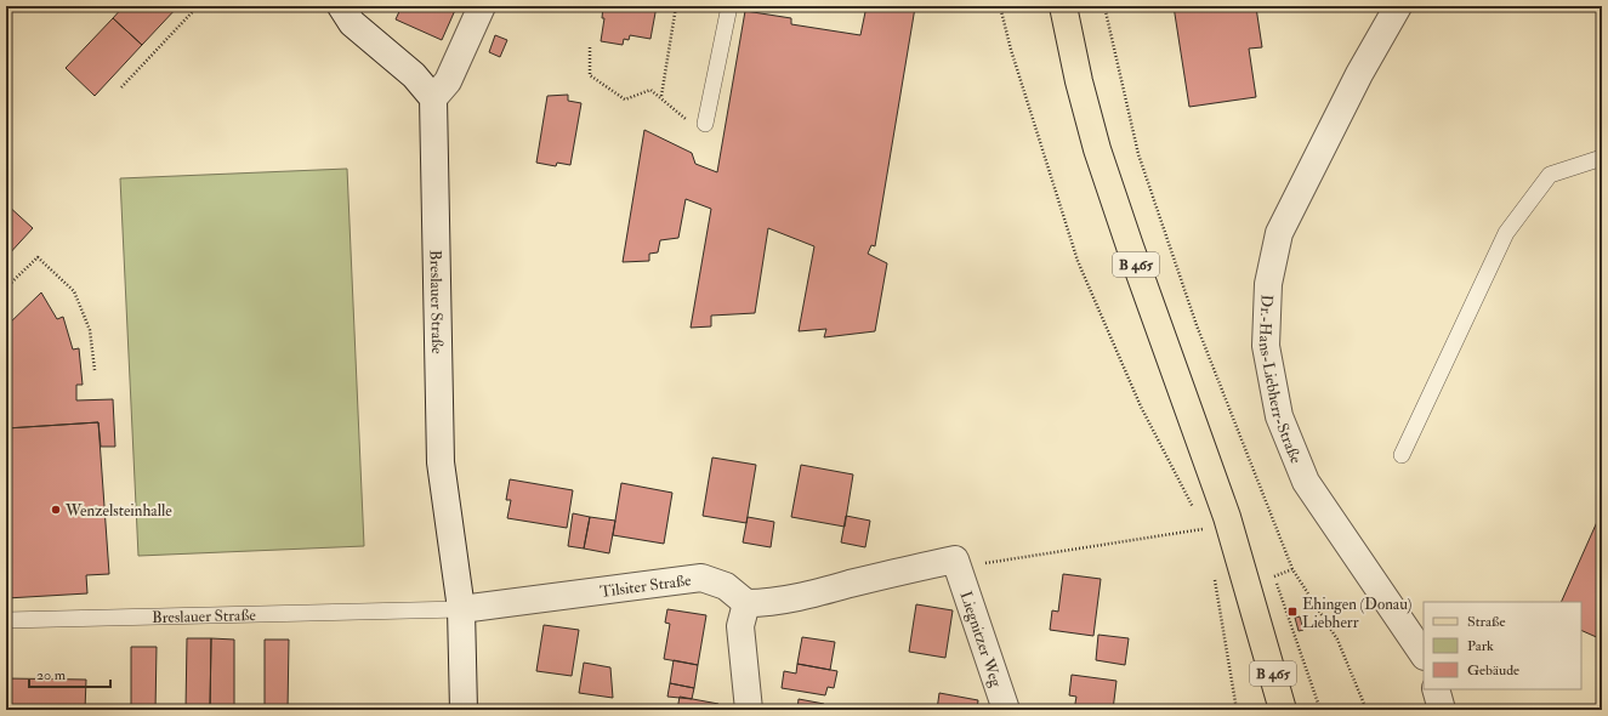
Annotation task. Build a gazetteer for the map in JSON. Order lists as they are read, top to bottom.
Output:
{
  "streets": {
    "main road": ["B 465"],
    "street": [
      "Breslauer Straße",
      "Dr.-Hans-Liebherr-Straße",
      "Tilsiter Straße",
      "Liegnitzer Weg"
    ]
  },
  "crossings": [
    ["Breslauer Straße", "Tilsiter Straße"]
  ],
  "places": {
    "other": ["Wenzelsteinhalle"],
    "transit": ["Ehingen (Donau) Liebherr"]
  },
  "legend": ["Straße", "Park", "Gebäude"],
  "scale_bar": "20 m"
}
